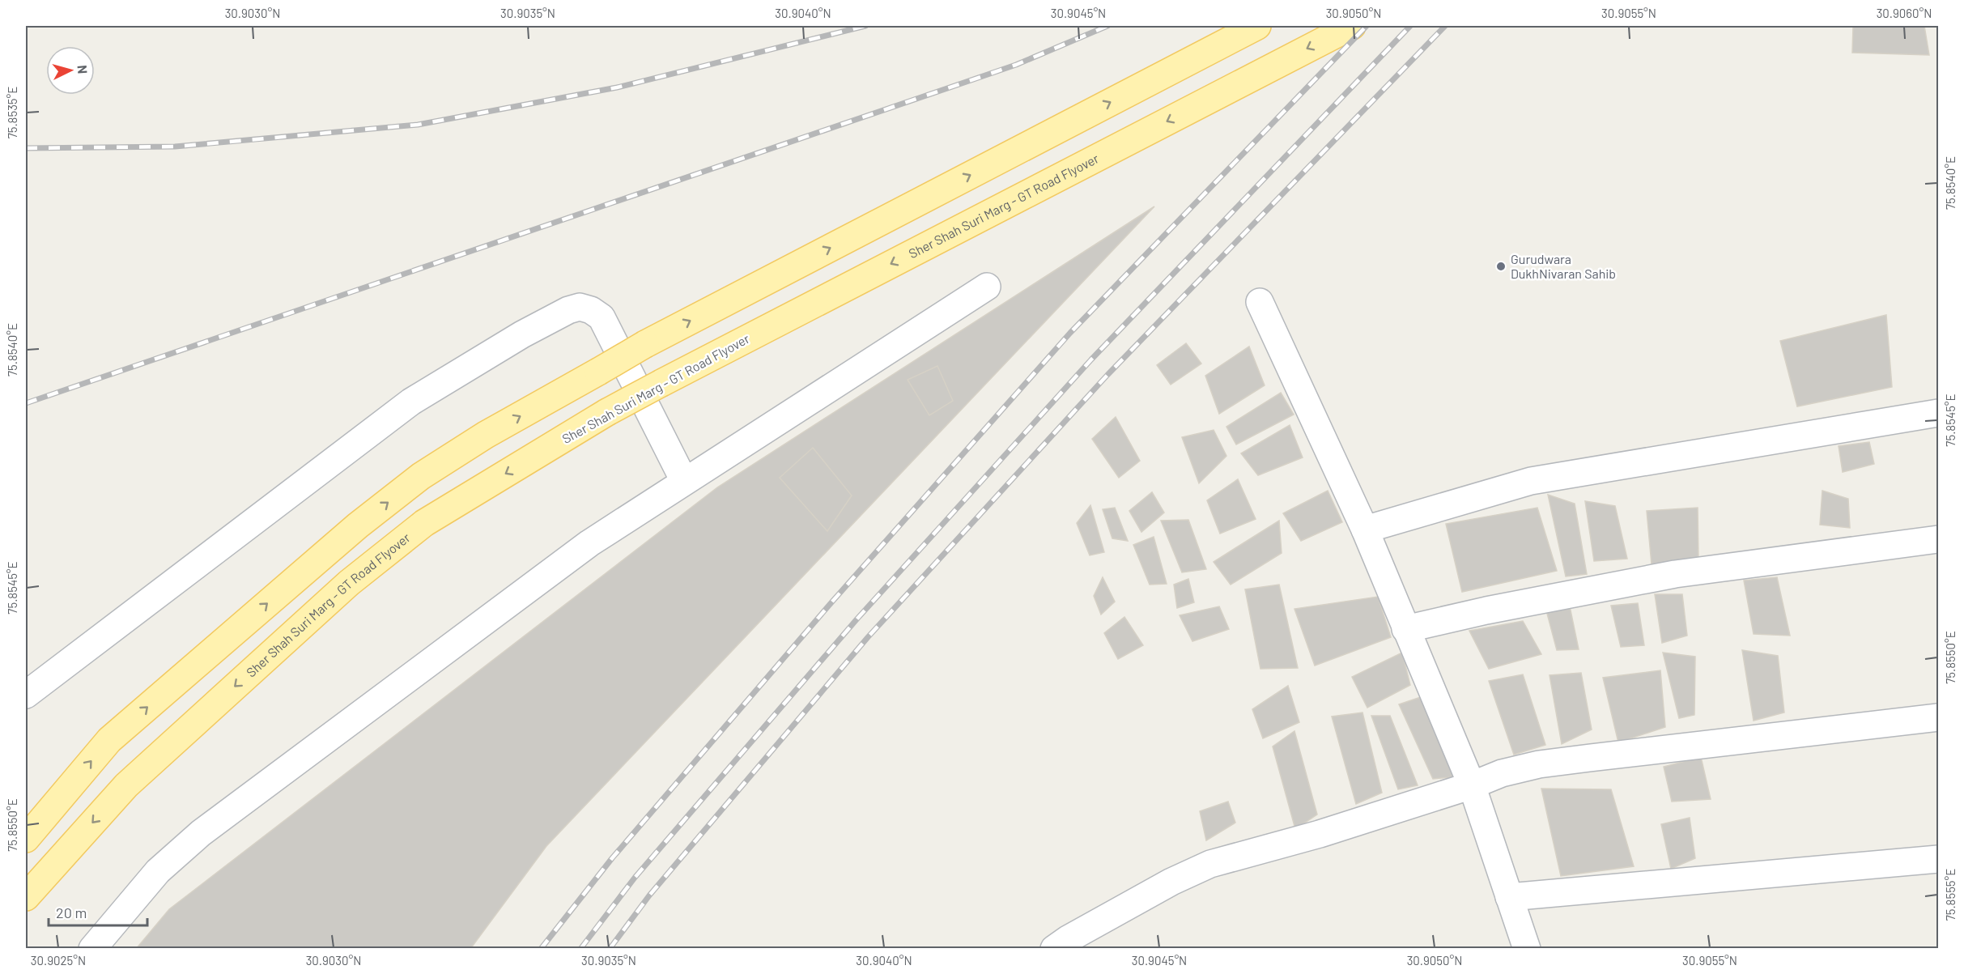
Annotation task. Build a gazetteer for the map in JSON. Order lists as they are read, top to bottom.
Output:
{
  "streets": {
    "main road": ["Sher Shah Suri Marg - GT Road Flyover"]
  },
  "places": ["Gurudwara DukhNivaran Sahib"],
  "scale_bar": "20 m",
  "north": "right",
  "coordinates": [
    "30.9030°N",
    "30.9035°N",
    "30.9040°N",
    "30.9045°N",
    "30.9050°N",
    "30.9055°N",
    "30.9060°N",
    "75.8535°E",
    "75.8540°E",
    "75.8545°E",
    "75.8550°E",
    "75.8555°E",
    "30.9025°N"
  ]
}
